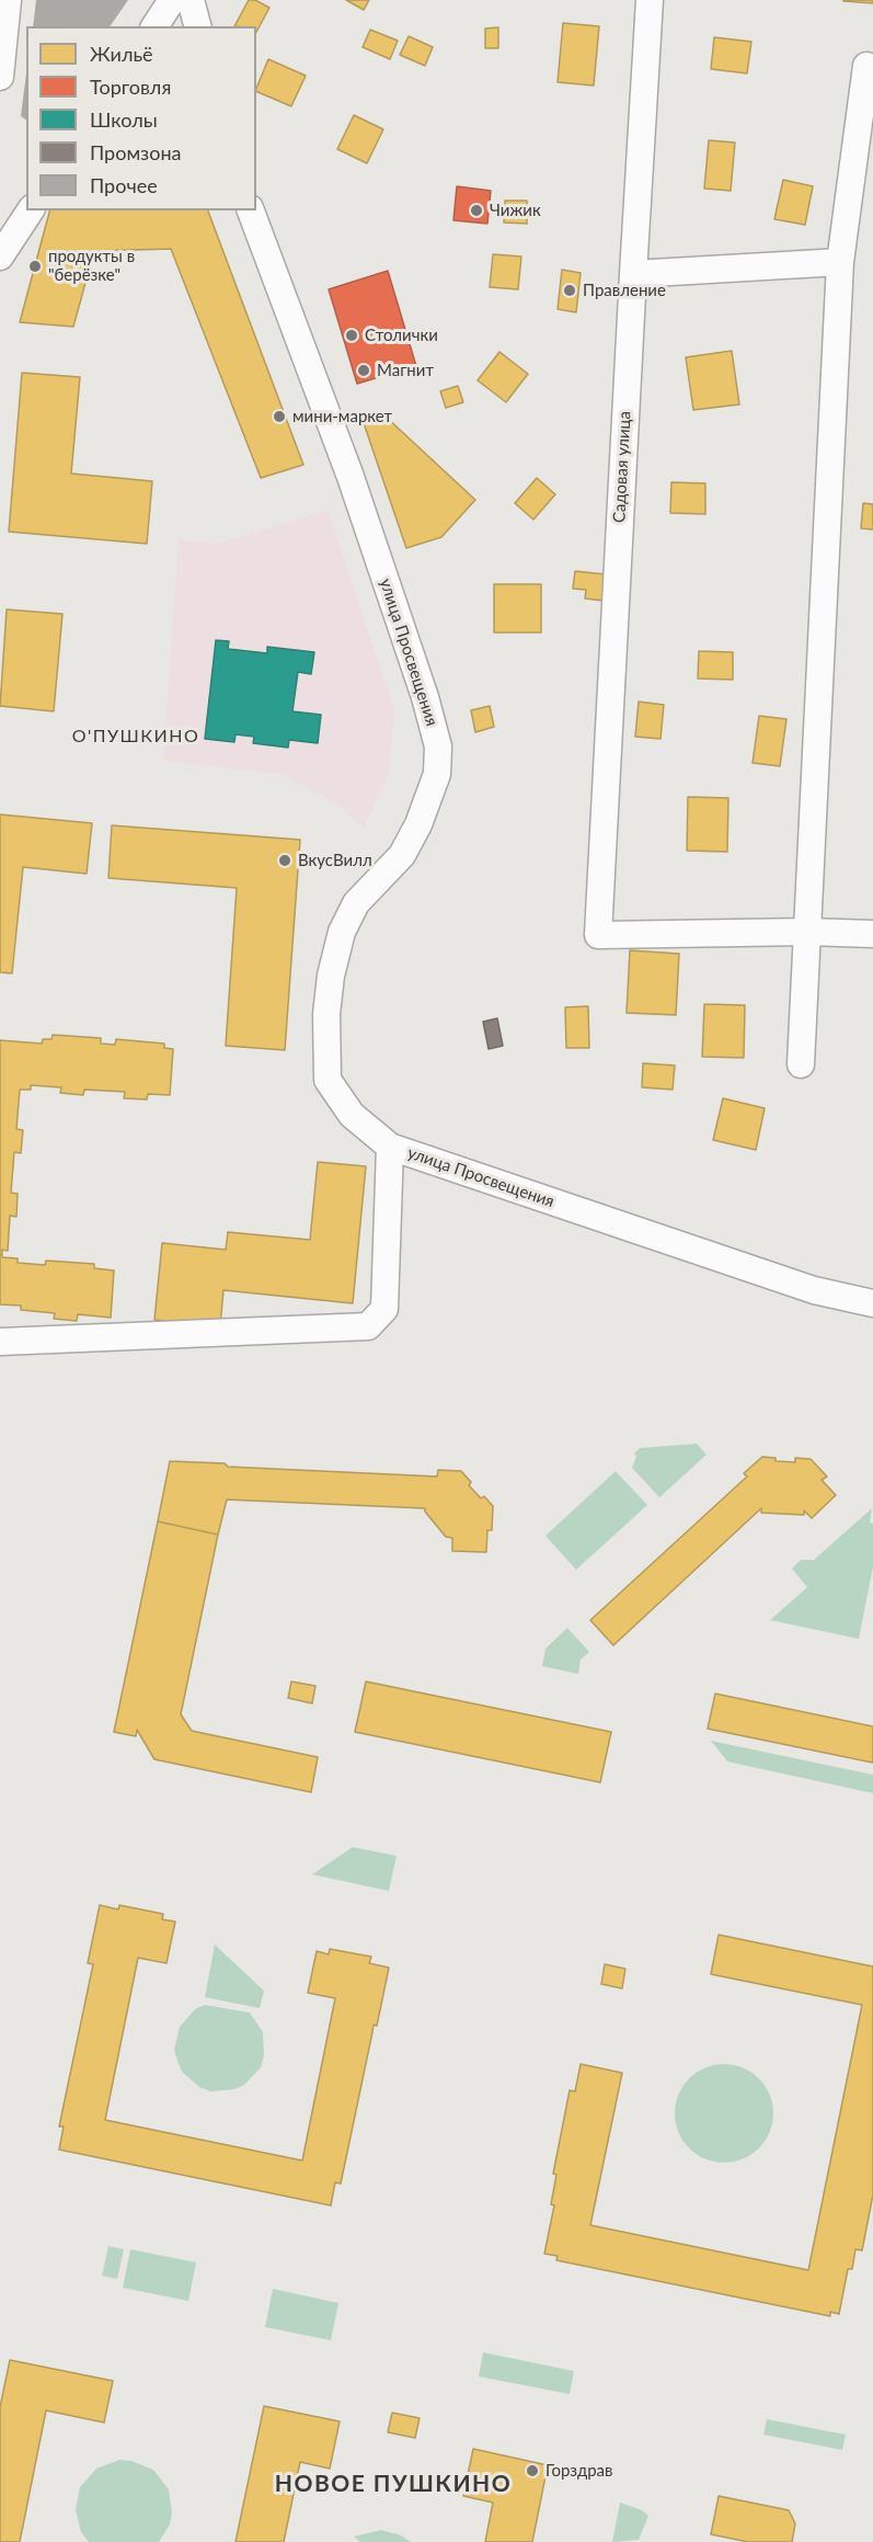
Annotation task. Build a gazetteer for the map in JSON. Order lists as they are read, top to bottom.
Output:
{
  "streets": {
    "street": ["Садовая улица", "улица Просвещения"]
  },
  "districts": ["О'ПУШКИНО", "НОВОЕ ПУШКИНО"],
  "places": [
    "Чижик",
    "продукты в \"берёзке\"",
    "Правление",
    "Столички",
    "Магнит",
    "мини-маркет",
    "ВкусВилл",
    "Горздрав"
  ],
  "legend": [
    "Жильё",
    "Торговля",
    "Школы",
    "Промзона",
    "Прочее"
  ]
}
